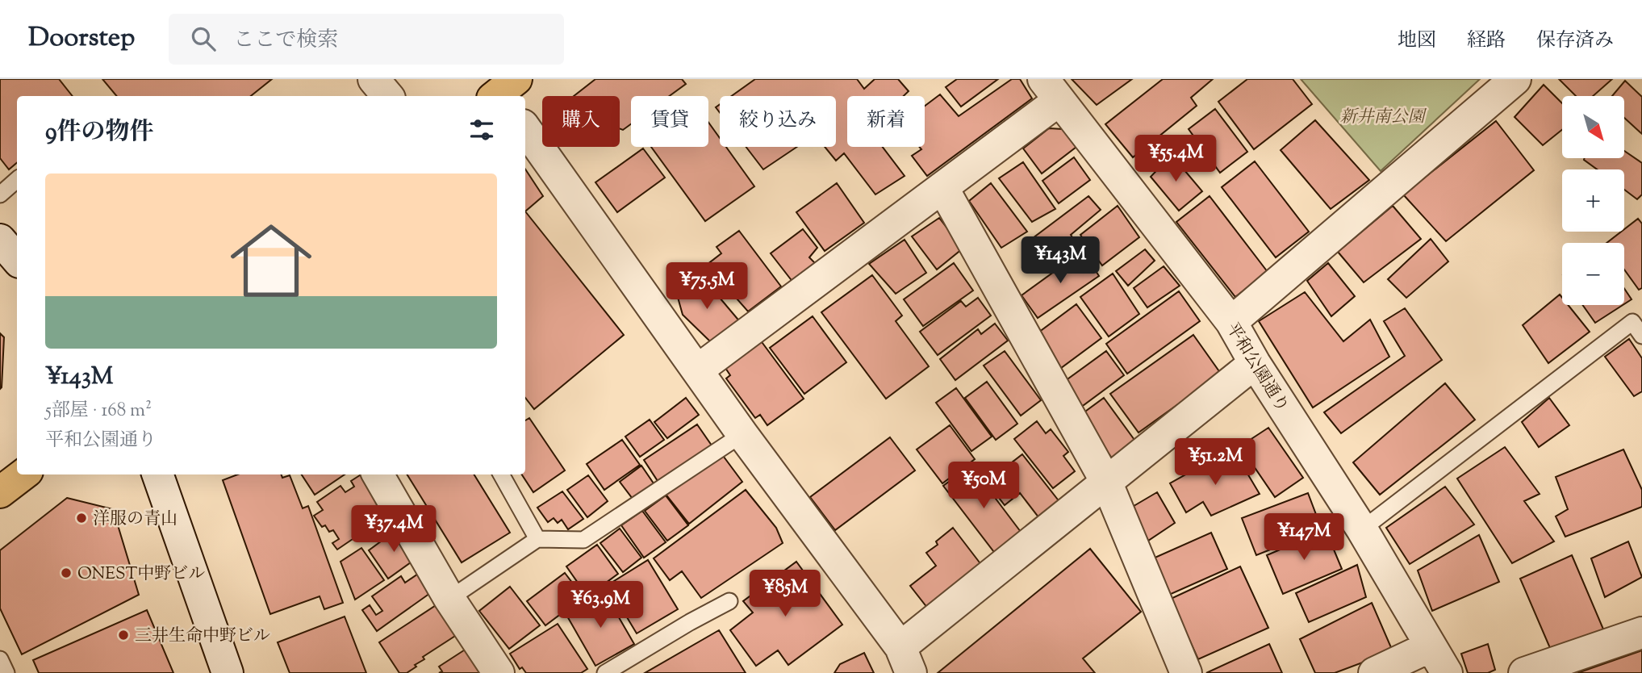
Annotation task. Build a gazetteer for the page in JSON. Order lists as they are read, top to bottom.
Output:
{
  "streets": {
    "street": ["平和公園通り"]
  },
  "parks": ["新井南公園"],
  "places": ["洋服の青山", "ONEST中野ビル", "三井生命中野ビル"],
  "north": "bottom right",
  "page": {
    "header": "Doorstep",
    "search": "ここで検索",
    "nav": ["地図", "経路", "保存済み"],
    "map_buttons": ["+", "−"],
    "chip": [
      "購入",
      "賃貸",
      "絞り込み",
      "新着"
    ],
    "heading": "9件の物件",
    "price": [
      "¥55.4M",
      "¥143M",
      "¥75.5M",
      "¥51.2M",
      "¥50M",
      "¥37.4M",
      "¥147M",
      "¥85M",
      "¥63.9M"
    ],
    "list": [
      {
        "name": "¥143M",
        "note": "5部屋 · 168 m² · 平和公園通り"
      }
    ]
  }
}
